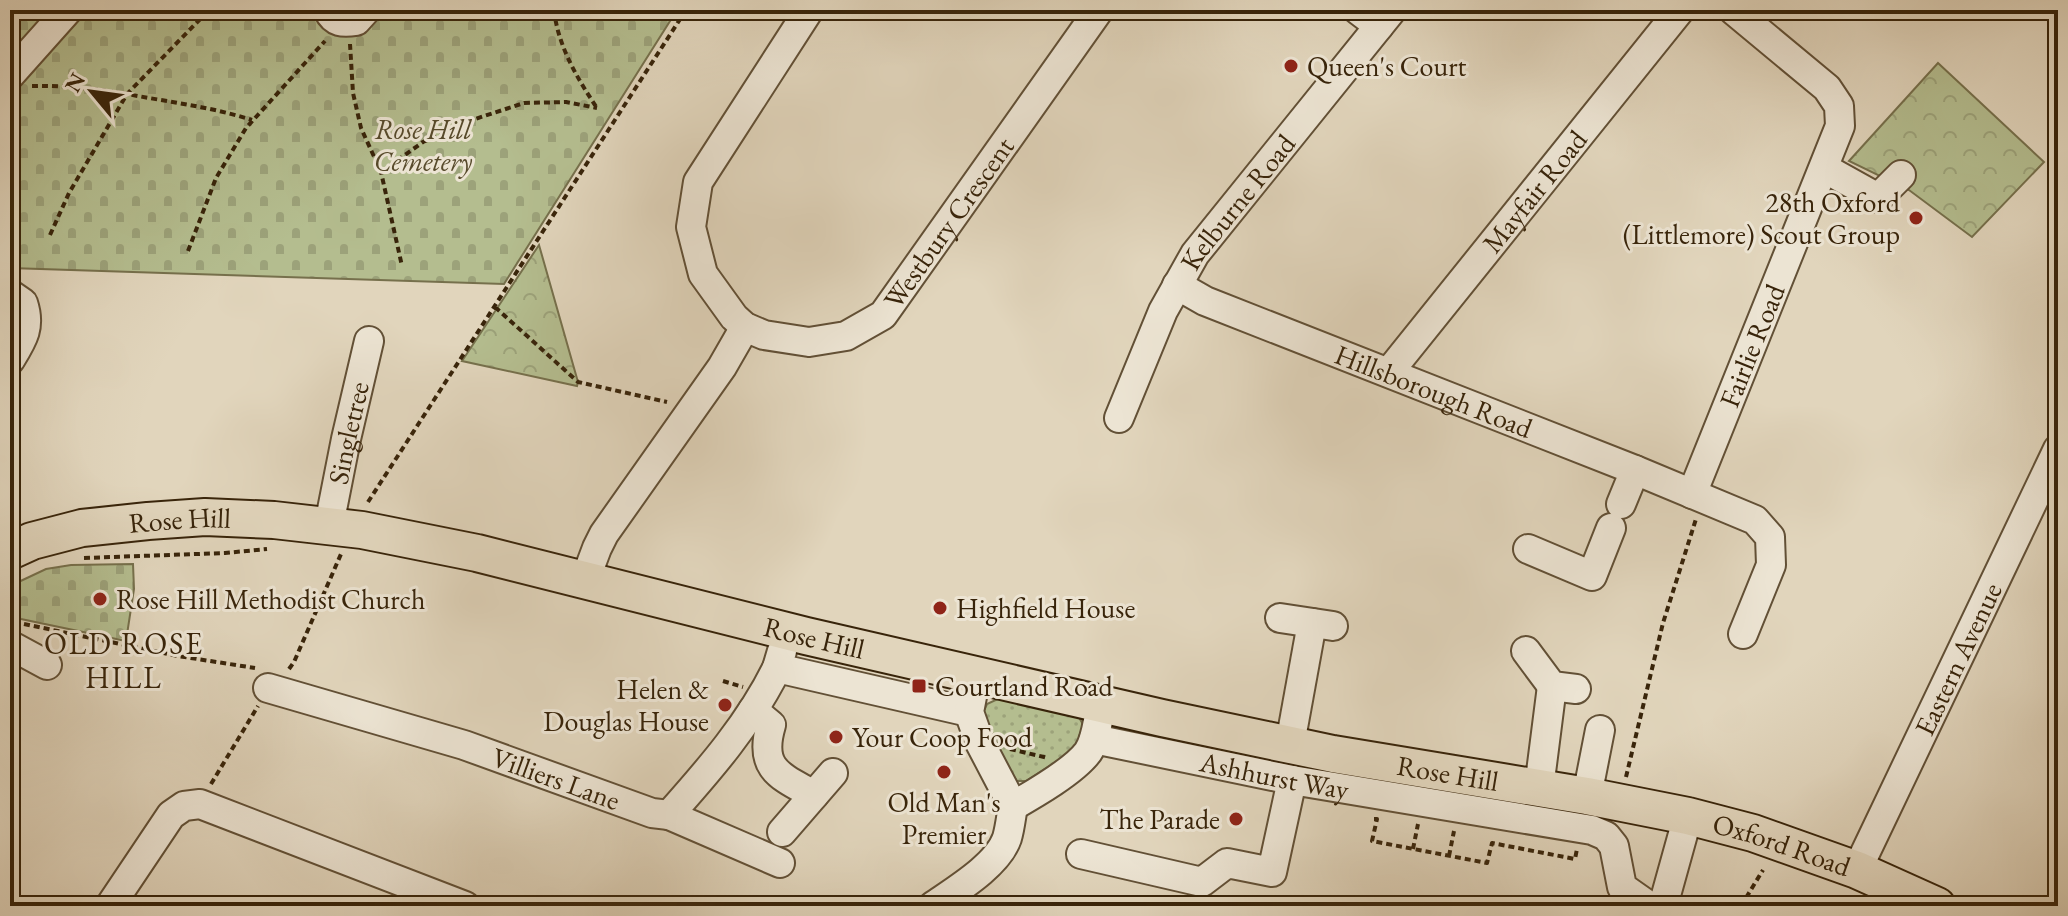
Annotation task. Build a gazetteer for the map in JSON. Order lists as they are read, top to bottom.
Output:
{
  "streets": {
    "main road": ["Rose Hill", "Oxford Road"],
    "street": [
      "Mayfair Road",
      "Kelburne Road",
      "Westbury Crescent",
      "Fairlie Road",
      "Hillsborough Road",
      "Singletree",
      "Eastern Avenue",
      "Ashhurst Way",
      "Villiers Lane"
    ]
  },
  "crossings": [
    ["Mayfair Road", "Hillsborough Road"],
    ["Kelburne Road", "Hillsborough Road"],
    ["Fairlie Road", "Hillsborough Road"],
    ["Singletree", "Rose Hill"],
    ["Rose Hill", "Ashhurst Way"],
    ["Rose Hill", "Oxford Road"],
    ["Eastern Avenue", "Oxford Road"]
  ],
  "districts": ["OLD ROSE HILL"],
  "parks": ["Rose Hill Cemetery"],
  "places": {
    "other": [
      "Queen's Court",
      "28th Oxford (Littlemore) Scout Group",
      "Rose Hill Methodist Church",
      "Highfield House",
      "Helen & Douglas House",
      "Your Coop Food",
      "Old Man's Premier",
      "The Parade"
    ],
    "transit": ["Courtland Road"]
  },
  "north": "top left"
}
